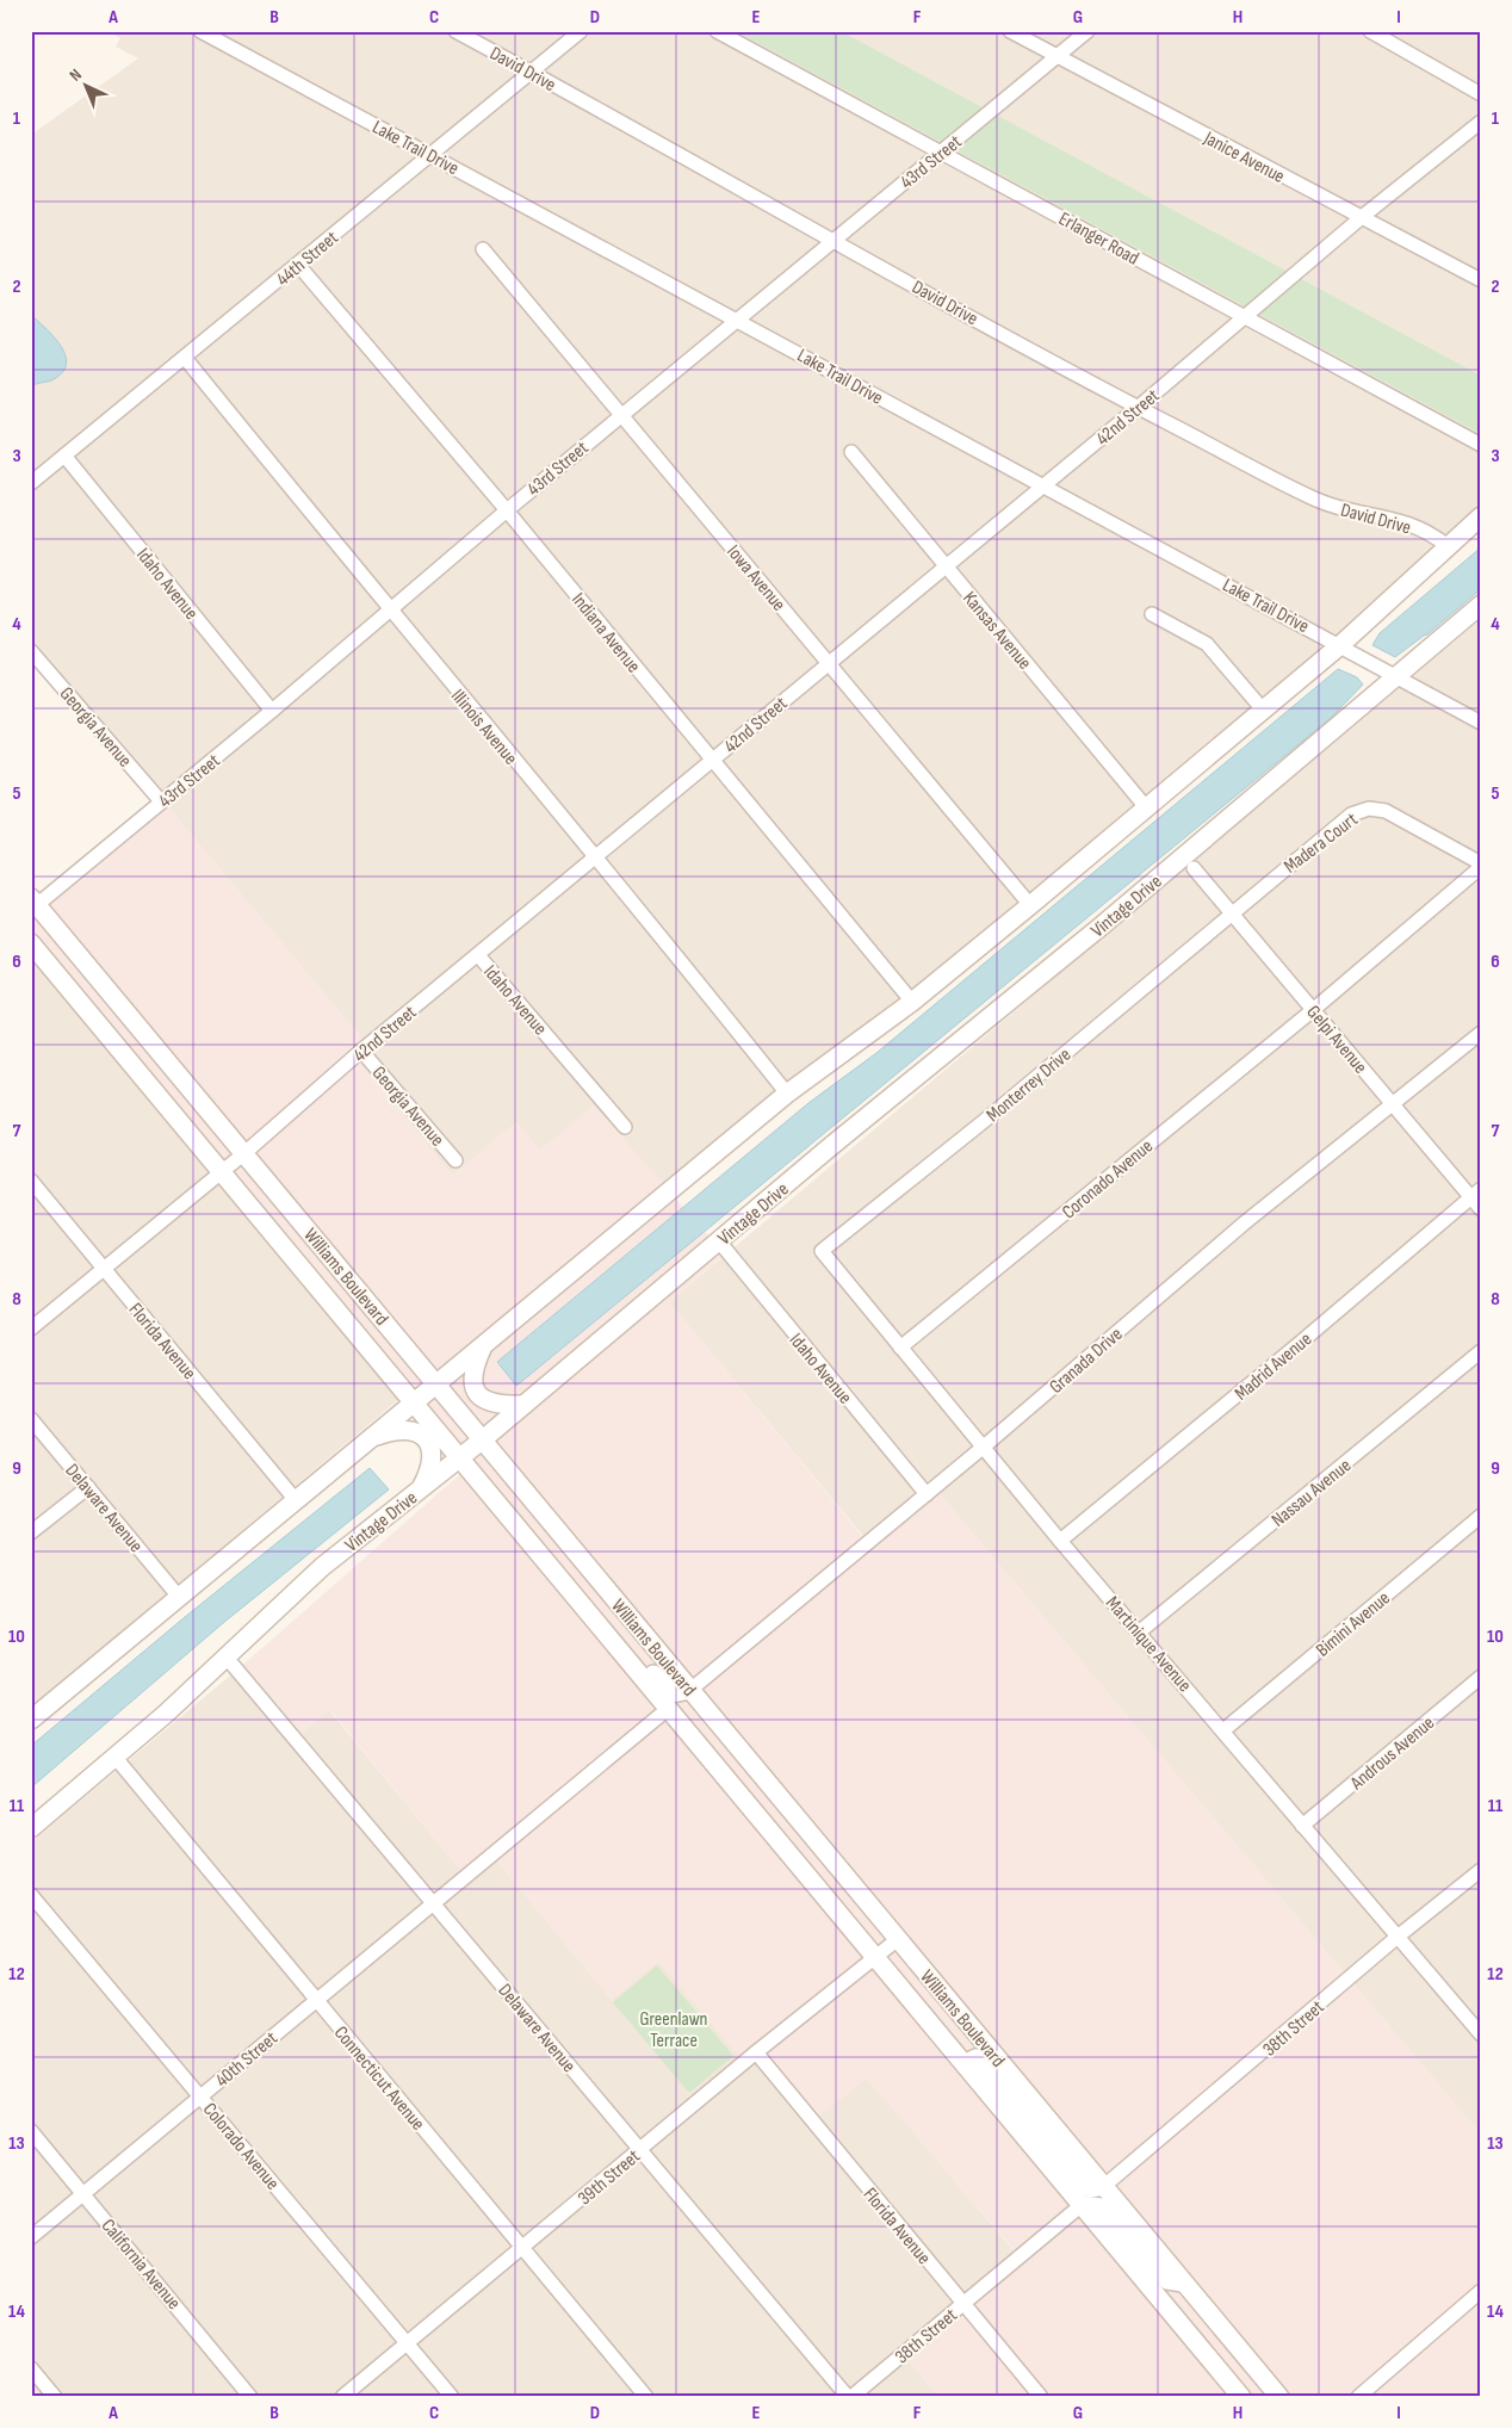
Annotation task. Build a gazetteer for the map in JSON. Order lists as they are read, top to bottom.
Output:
{
  "streets": {
    "street": [
      "David Drive",
      "Lake Trail Drive",
      "Janice Avenue",
      "43rd Street",
      "Erlanger Road",
      "44th Street",
      "42nd Street",
      "Iowa Avenue",
      "Idaho Avenue",
      "Kansas Avenue",
      "Indiana Avenue",
      "Georgia Avenue",
      "Illinois Avenue",
      "Madera Court",
      "Vintage Drive",
      "Gelpi Avenue",
      "Monterrey Drive",
      "Coronado Avenue",
      "Williams Boulevard",
      "Florida Avenue",
      "Granada Drive",
      "Madrid Avenue",
      "Nassau Avenue",
      "Delaware Avenue",
      "Bimini Avenue",
      "Martinique Avenue",
      "Androus Avenue",
      "38th Street",
      "40th Street",
      "Connecticut Avenue",
      "Colorado Avenue",
      "39th Street",
      "California Avenue"
    ]
  },
  "crossings": [
    ["David Drive", "43rd Street"],
    ["David Drive", "44th Street"],
    ["David Drive", "42nd Street"],
    ["Lake Trail Drive", "43rd Street"],
    ["Lake Trail Drive", "44th Street"],
    ["Lake Trail Drive", "42nd Street"],
    ["Lake Trail Drive", "Vintage Drive"],
    ["Janice Avenue", "43rd Street"],
    ["Janice Avenue", "42nd Street"],
    ["43rd Street", "Erlanger Road"],
    ["43rd Street", "Iowa Avenue"],
    ["43rd Street", "Idaho Avenue"],
    ["43rd Street", "Indiana Avenue"],
    ["43rd Street", "Georgia Avenue"],
    ["43rd Street", "Illinois Avenue"],
    ["43rd Street", "Williams Boulevard"],
    ["Erlanger Road", "42nd Street"],
    ["44th Street", "Idaho Avenue"],
    ["44th Street", "Indiana Avenue"],
    ["44th Street", "Illinois Avenue"],
    ["42nd Street", "Iowa Avenue"],
    ["42nd Street", "Idaho Avenue"],
    ["42nd Street", "Kansas Avenue"],
    ["42nd Street", "Indiana Avenue"],
    ["42nd Street", "Georgia Avenue"],
    ["42nd Street", "Illinois Avenue"],
    ["42nd Street", "Williams Boulevard"],
    ["42nd Street", "Florida Avenue"],
    ["Idaho Avenue", "Vintage Drive"],
    ["Idaho Avenue", "Granada Drive"],
    ["Madera Court", "Gelpi Avenue"],
    ["Madera Court", "Monterrey Drive"],
    ["Madera Court", "Coronado Avenue"],
    ["Vintage Drive", "Williams Boulevard"],
    ["Vintage Drive", "Delaware Avenue"],
    ["Vintage Drive", "Connecticut Avenue"],
    ["Gelpi Avenue", "Monterrey Drive"],
    ["Gelpi Avenue", "Coronado Avenue"],
    ["Gelpi Avenue", "Granada Drive"],
    ["Gelpi Avenue", "Madrid Avenue"],
    ["Monterrey Drive", "Martinique Avenue"],
    ["Coronado Avenue", "Martinique Avenue"],
    ["Williams Boulevard", "Granada Drive"],
    ["Williams Boulevard", "38th Street"],
    ["Williams Boulevard", "40th Street"],
    ["Williams Boulevard", "39th Street"],
    ["Florida Avenue", "38th Street"],
    ["Florida Avenue", "39th Street"],
    ["Granada Drive", "Martinique Avenue"],
    ["Madrid Avenue", "Martinique Avenue"],
    ["Nassau Avenue", "Martinique Avenue"],
    ["Delaware Avenue", "38th Street"],
    ["Delaware Avenue", "40th Street"],
    ["Delaware Avenue", "39th Street"],
    ["Bimini Avenue", "Martinique Avenue"],
    ["Martinique Avenue", "Androus Avenue"],
    ["Martinique Avenue", "38th Street"],
    ["40th Street", "Connecticut Avenue"],
    ["40th Street", "Colorado Avenue"],
    ["40th Street", "California Avenue"],
    ["Connecticut Avenue", "39th Street"],
    ["Colorado Avenue", "39th Street"]
  ],
  "parks": ["Greenlawn Terrace"],
  "north": "top left",
  "grid": {
    "columns": [
      "A",
      "B",
      "C",
      "D",
      "E",
      "F",
      "G",
      "H",
      "I"
    ],
    "rows": [
      "1",
      "2",
      "3",
      "4",
      "5",
      "6",
      "7",
      "8",
      "9",
      "10",
      "11",
      "12",
      "13",
      "14"
    ]
  }
}
